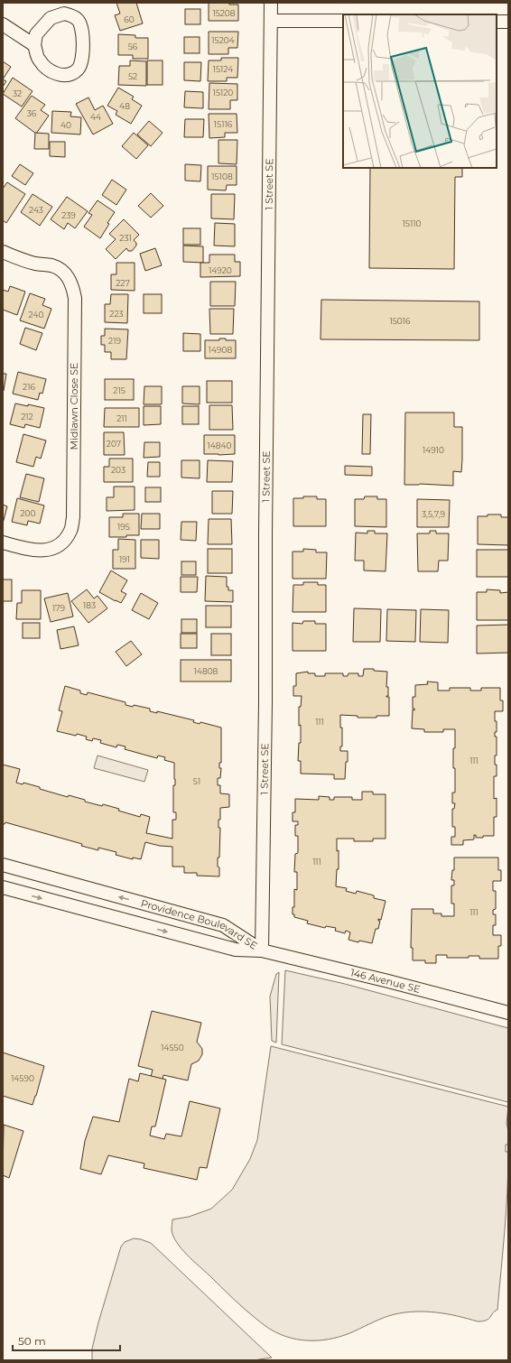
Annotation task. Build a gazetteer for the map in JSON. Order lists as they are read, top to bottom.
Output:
{
  "streets": {
    "street": [
      "1 Street SE",
      "Midlawn Close SE",
      "Providence Boulevard SE",
      "146 Avenue SE"
    ]
  },
  "crossings": [
    ["1 Street SE", "Providence Boulevard SE"],
    ["1 Street SE", "146 Avenue SE"],
    ["Providence Boulevard SE", "146 Avenue SE"]
  ],
  "house_numbers": [
    "15208",
    "60",
    "15204",
    "56",
    "15124",
    "52",
    "15120",
    "32",
    "48",
    "36",
    "44",
    "15116",
    "40",
    "15108",
    "243",
    "239",
    "15110",
    "231",
    "14920",
    "227",
    "223",
    "240",
    "15016",
    "219",
    "14908",
    "216",
    "215",
    "212",
    "211",
    "207",
    "14840",
    "14910",
    "203",
    "200",
    "3,5,7,9",
    "195",
    "191",
    "183",
    "179",
    "14808",
    "111",
    "111",
    "51",
    "111",
    "111",
    "14550",
    "14590"
  ],
  "scale_bar": "50 m"
}
